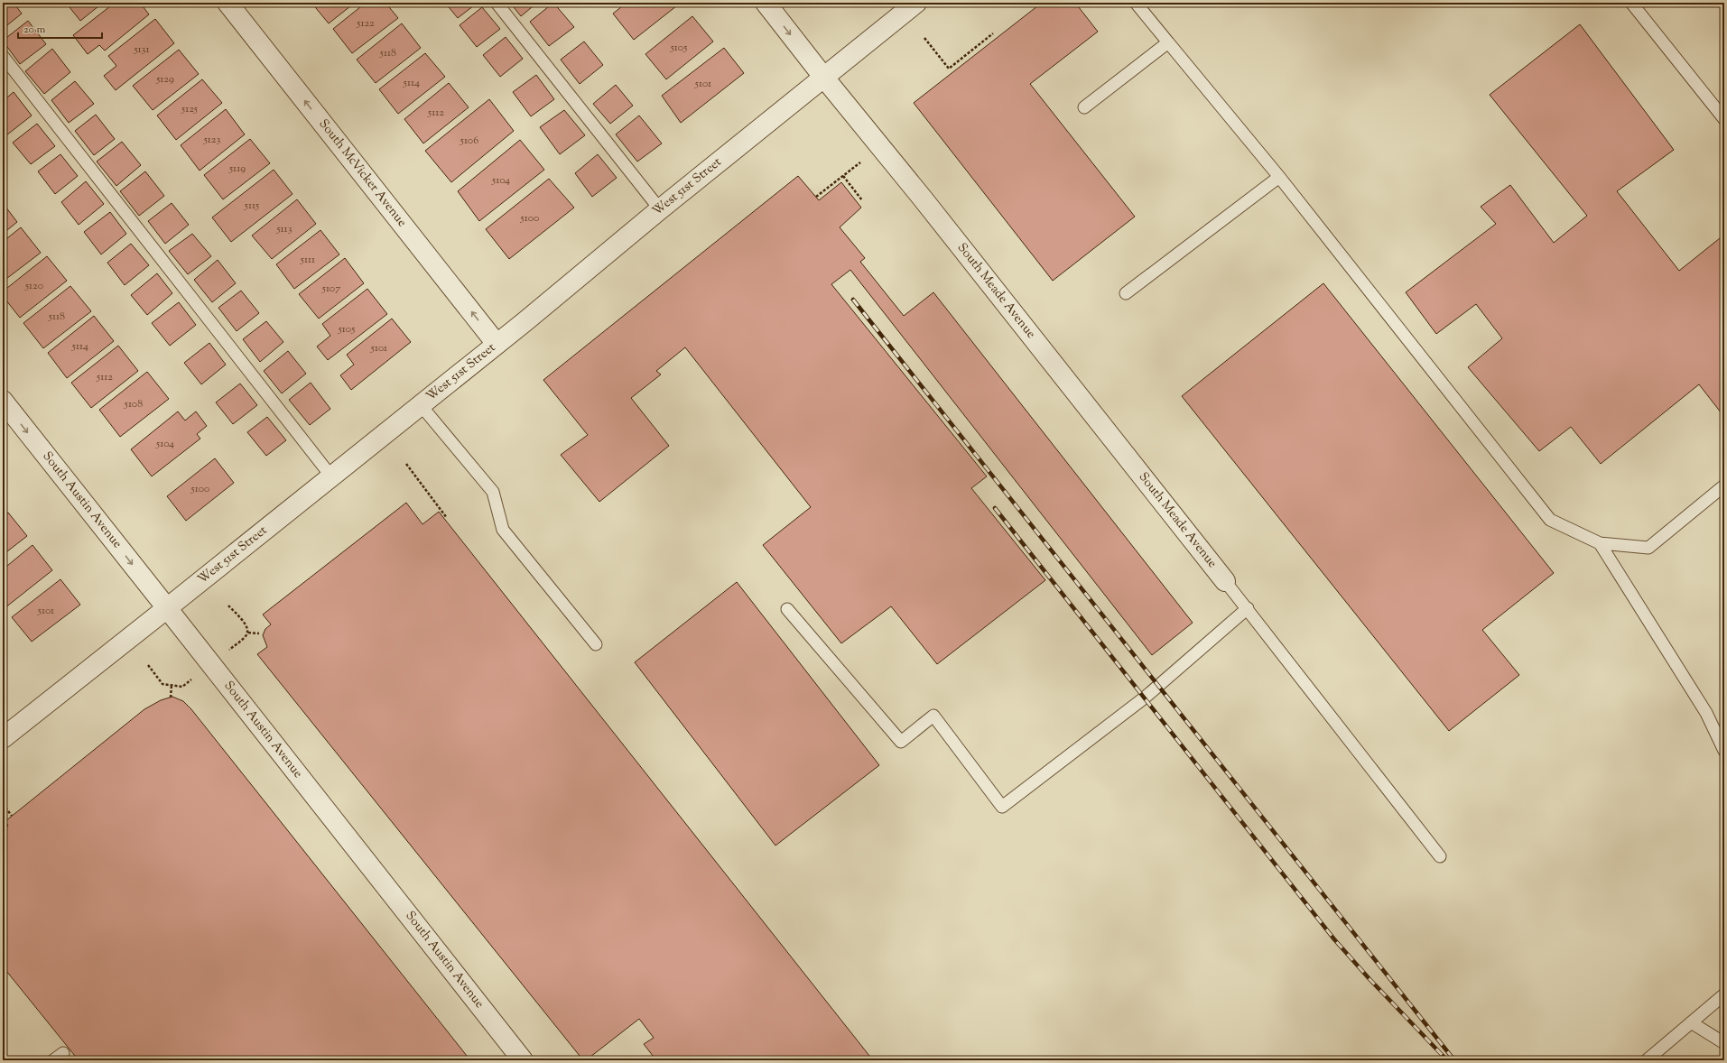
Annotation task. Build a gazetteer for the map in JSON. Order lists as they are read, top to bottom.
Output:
{
  "streets": {
    "street": [
      "South McVicker Avenue",
      "West 51st Street",
      "South Meade Avenue",
      "South Austin Avenue"
    ]
  },
  "crossings": [
    ["South McVicker Avenue", "West 51st Street"],
    ["West 51st Street", "South Meade Avenue"],
    ["West 51st Street", "South Austin Avenue"]
  ],
  "one_way": ["South McVicker Avenue"],
  "house_numbers": [
    "5122",
    "5105",
    "5131",
    "5118",
    "5129",
    "5114",
    "5101",
    "5125",
    "5112",
    "5123",
    "5106",
    "5119",
    "5104",
    "5115",
    "5100",
    "5113",
    "5111",
    "5120",
    "5107",
    "5118",
    "5105",
    "5114",
    "5101",
    "5112",
    "5108",
    "5104",
    "5100",
    "5101"
  ],
  "scale_bar": "20 m"
}
